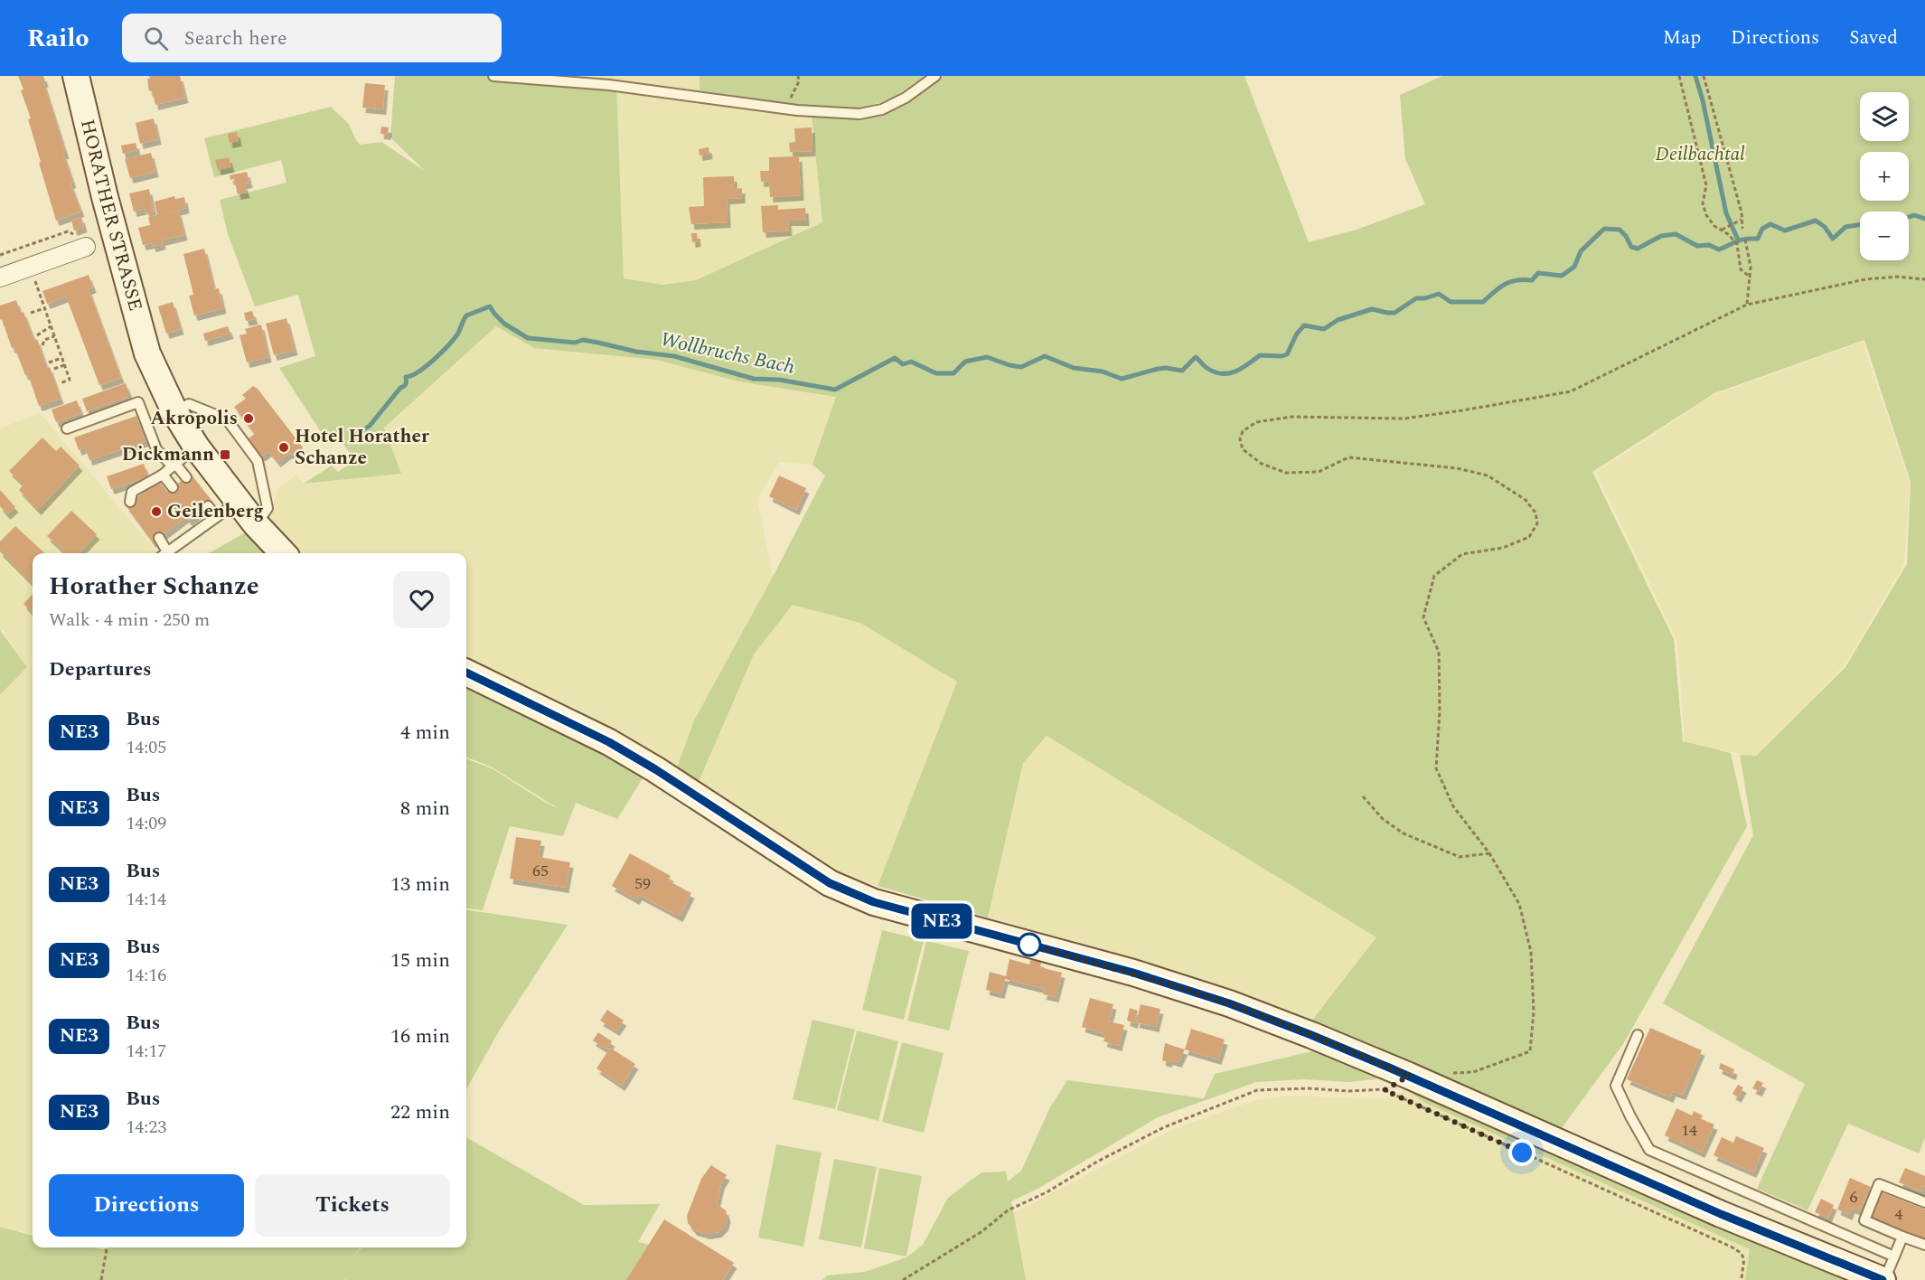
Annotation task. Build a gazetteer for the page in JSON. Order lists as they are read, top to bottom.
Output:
{
  "streets": {
    "main road": ["HORATHER STRASSE"]
  },
  "water": ["Wollbruchs Bach"],
  "parks": ["Deilbachtal"],
  "places": {
    "other": ["Akropolis", "Hotel Horather Schanze", "Geilenberg"],
    "transit": ["Dickmann"]
  },
  "lines": ["bus line NE3"],
  "house_numbers": [
    "65",
    "59",
    "14",
    "6",
    "4"
  ],
  "page": {
    "header": "Railo",
    "search": "Search here",
    "nav": ["Map", "Directions", "Saved"],
    "on_map": "NE3",
    "map_buttons": ["+", "−"],
    "heading": [
      ["Horather Schanze", "Walk · 4 min · 250 m"],
      "Departures"
    ],
    "list": [
      {
        "mark": "NE3",
        "name": "Bus",
        "note": "14:05",
        "value": "4 min"
      },
      {
        "mark": "NE3",
        "name": "Bus",
        "note": "14:09",
        "value": "8 min"
      },
      {
        "mark": "NE3",
        "name": "Bus",
        "note": "14:14",
        "value": "13 min"
      },
      {
        "mark": "NE3",
        "name": "Bus",
        "note": "14:16",
        "value": "15 min"
      },
      {
        "mark": "NE3",
        "name": "Bus",
        "note": "14:17",
        "value": "16 min"
      },
      {
        "mark": "NE3",
        "name": "Bus",
        "note": "14:23",
        "value": "22 min"
      }
    ],
    "buttons": ["Directions", "Tickets"]
  }
}
